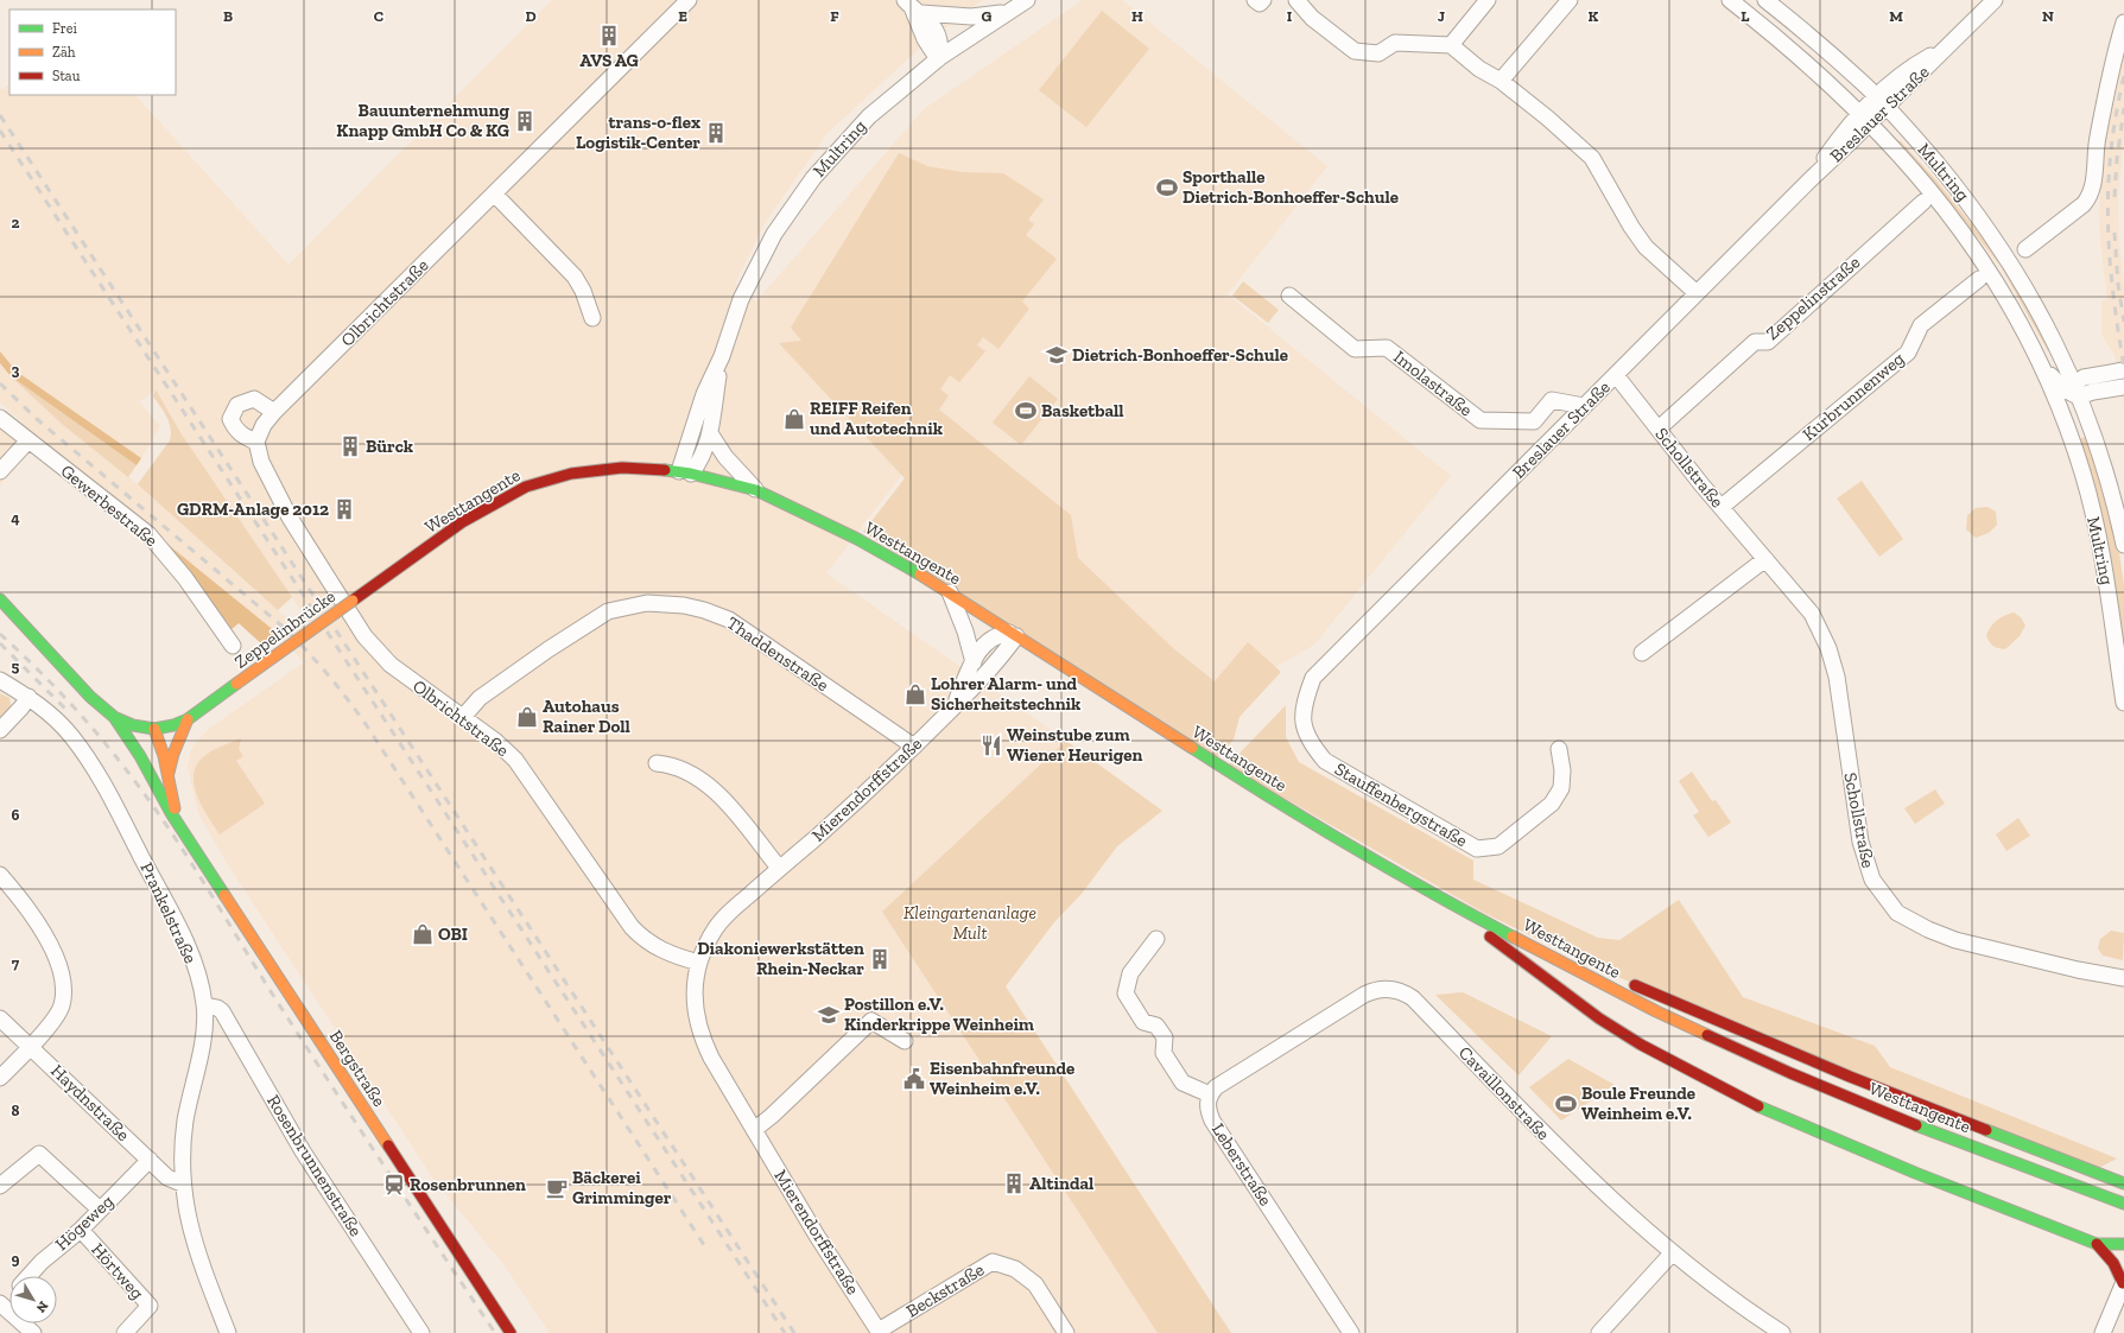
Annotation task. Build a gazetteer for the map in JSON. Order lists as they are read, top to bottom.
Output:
{
  "streets": {
    "main road": ["Westtangente", "Zeppelinbrücke", "Bergstraße"],
    "street": [
      "Breslauer Straße",
      "Multring",
      "Zeppelinstraße",
      "Olbrichtstraße",
      "Imolastraße",
      "Kurbrunnenweg",
      "Schollstraße",
      "Gewerbestraße",
      "Thaddenstraße",
      "Mierendorffstraße",
      "Stauffenbergstraße",
      "Prankelstraße",
      "Cavaillonstraße",
      "Haydnstraße",
      "Leberstraße",
      "Rosenbrunnenstraße",
      "Högeweg",
      "Hörtweg",
      "Beckstraße"
    ]
  },
  "crossings": [
    ["Breslauer Straße", "Multring"],
    ["Breslauer Straße", "Imolastraße"],
    ["Breslauer Straße", "Schollstraße"],
    ["Breslauer Straße", "Stauffenbergstraße"],
    ["Multring", "Westtangente"],
    ["Zeppelinstraße", "Schollstraße"],
    ["Olbrichtstraße", "Thaddenstraße"],
    ["Olbrichtstraße", "Mierendorffstraße"],
    ["Kurbrunnenweg", "Schollstraße"],
    ["Westtangente", "Zeppelinbrücke"],
    ["Westtangente", "Mierendorffstraße"],
    ["Thaddenstraße", "Mierendorffstraße"],
    ["Mierendorffstraße", "Beckstraße"],
    ["Prankelstraße", "Haydnstraße"],
    ["Prankelstraße", "Rosenbrunnenstraße"],
    ["Cavaillonstraße", "Leberstraße"],
    ["Haydnstraße", "Högeweg"],
    ["Högeweg", "Hörtweg"]
  ],
  "parks": ["Kleingartenanlage Mult"],
  "places": {
    "building": [
      "AVS AG",
      "Bauunternehmung Knapp GmbH Co & KG",
      "trans-o-flex Logistik-Center",
      "Bürck",
      "GDRM-Anlage 2012",
      "Diakoniewerkstätten Rhein-Neckar",
      "Altindal"
    ],
    "sports": ["Sporthalle Dietrich-Bonhoeffer-Schule", "Basketball", "Boule Freunde Weinheim e.V."],
    "school or university": ["Dietrich-Bonhoeffer-Schule", "Postillon e.V. Kinderkrippe Weinheim"],
    "shop": [
      "REIFF Reifen und Autotechnik",
      "Lohrer Alarm- und Sicherheitstechnik",
      "Autohaus Rainer Doll",
      "OBI"
    ],
    "restaurant": ["Weinstube zum Wiener Heurigen"],
    "public building": ["Eisenbahnfreunde Weinheim e.V."],
    "station": ["Rosenbrunnen"],
    "cafe": ["Bäckerei Grimminger"]
  },
  "legend": ["Frei", "Zäh", "Stau"],
  "north": "bottom right",
  "grid": {
    "columns": [
      "B",
      "C",
      "D",
      "E",
      "F",
      "G",
      "H",
      "I",
      "J",
      "K",
      "L",
      "M",
      "N"
    ],
    "rows": [
      "2",
      "3",
      "4",
      "5",
      "6",
      "7",
      "8",
      "9"
    ]
  }
}
